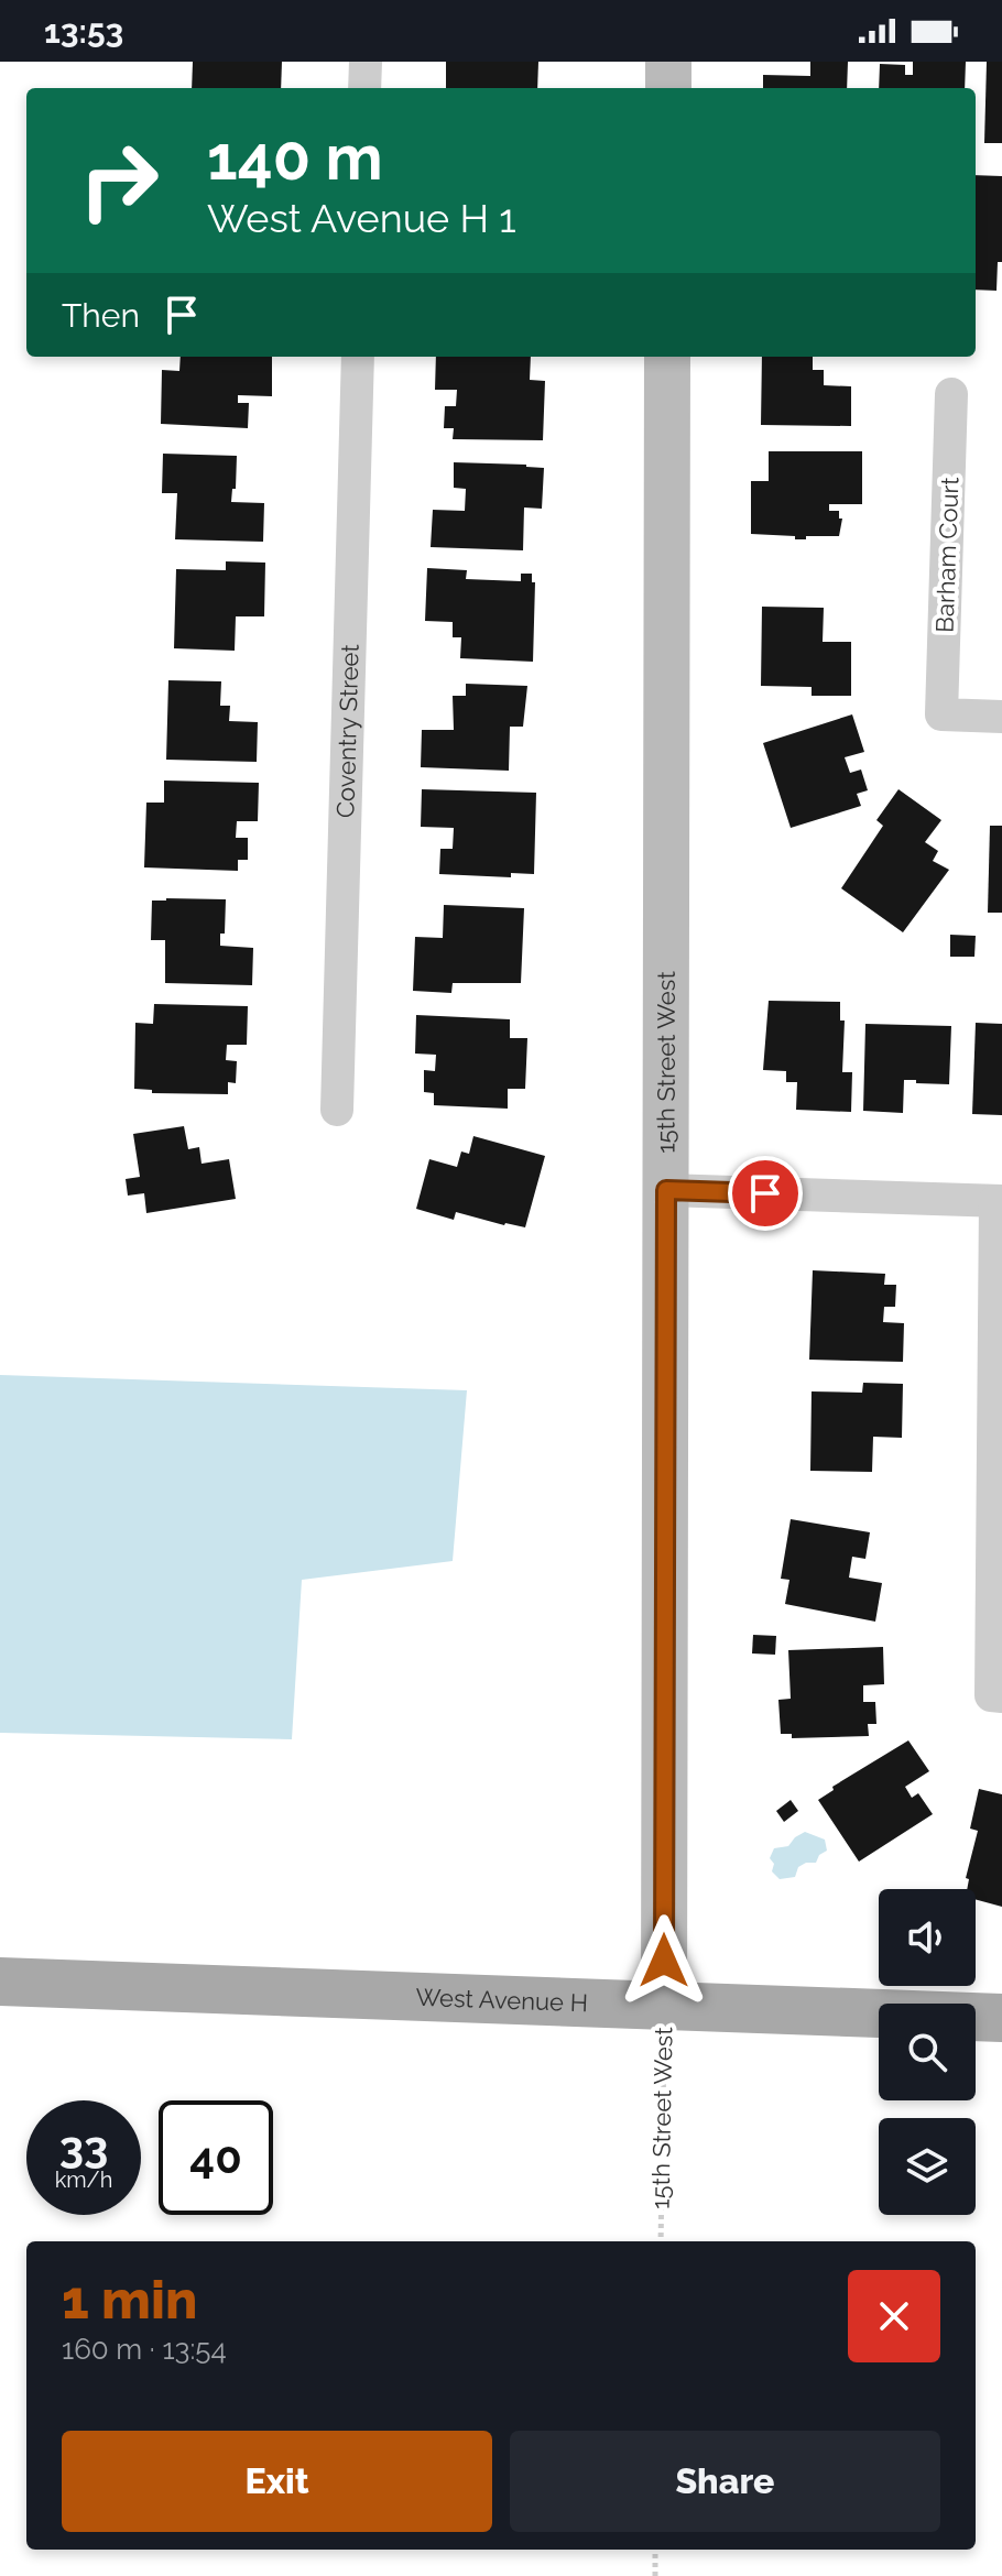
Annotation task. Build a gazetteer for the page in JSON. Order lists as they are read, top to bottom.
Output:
{
  "streets": {
    "main road": ["West Avenue H"],
    "street": ["Barham Court", "Coventry Street", "15th Street West"]
  },
  "crossings": [
    ["15th Street West", "West Avenue H"]
  ],
  "page": {
    "status": "13:53",
    "turn": ["140 m", "West Avenue H 1"],
    "then": "Then",
    "speed": "33 km/h",
    "limit": "40",
    "heading": ["1 min", "160 m · 13:54"],
    "buttons": ["Exit", "Share"]
  }
}
